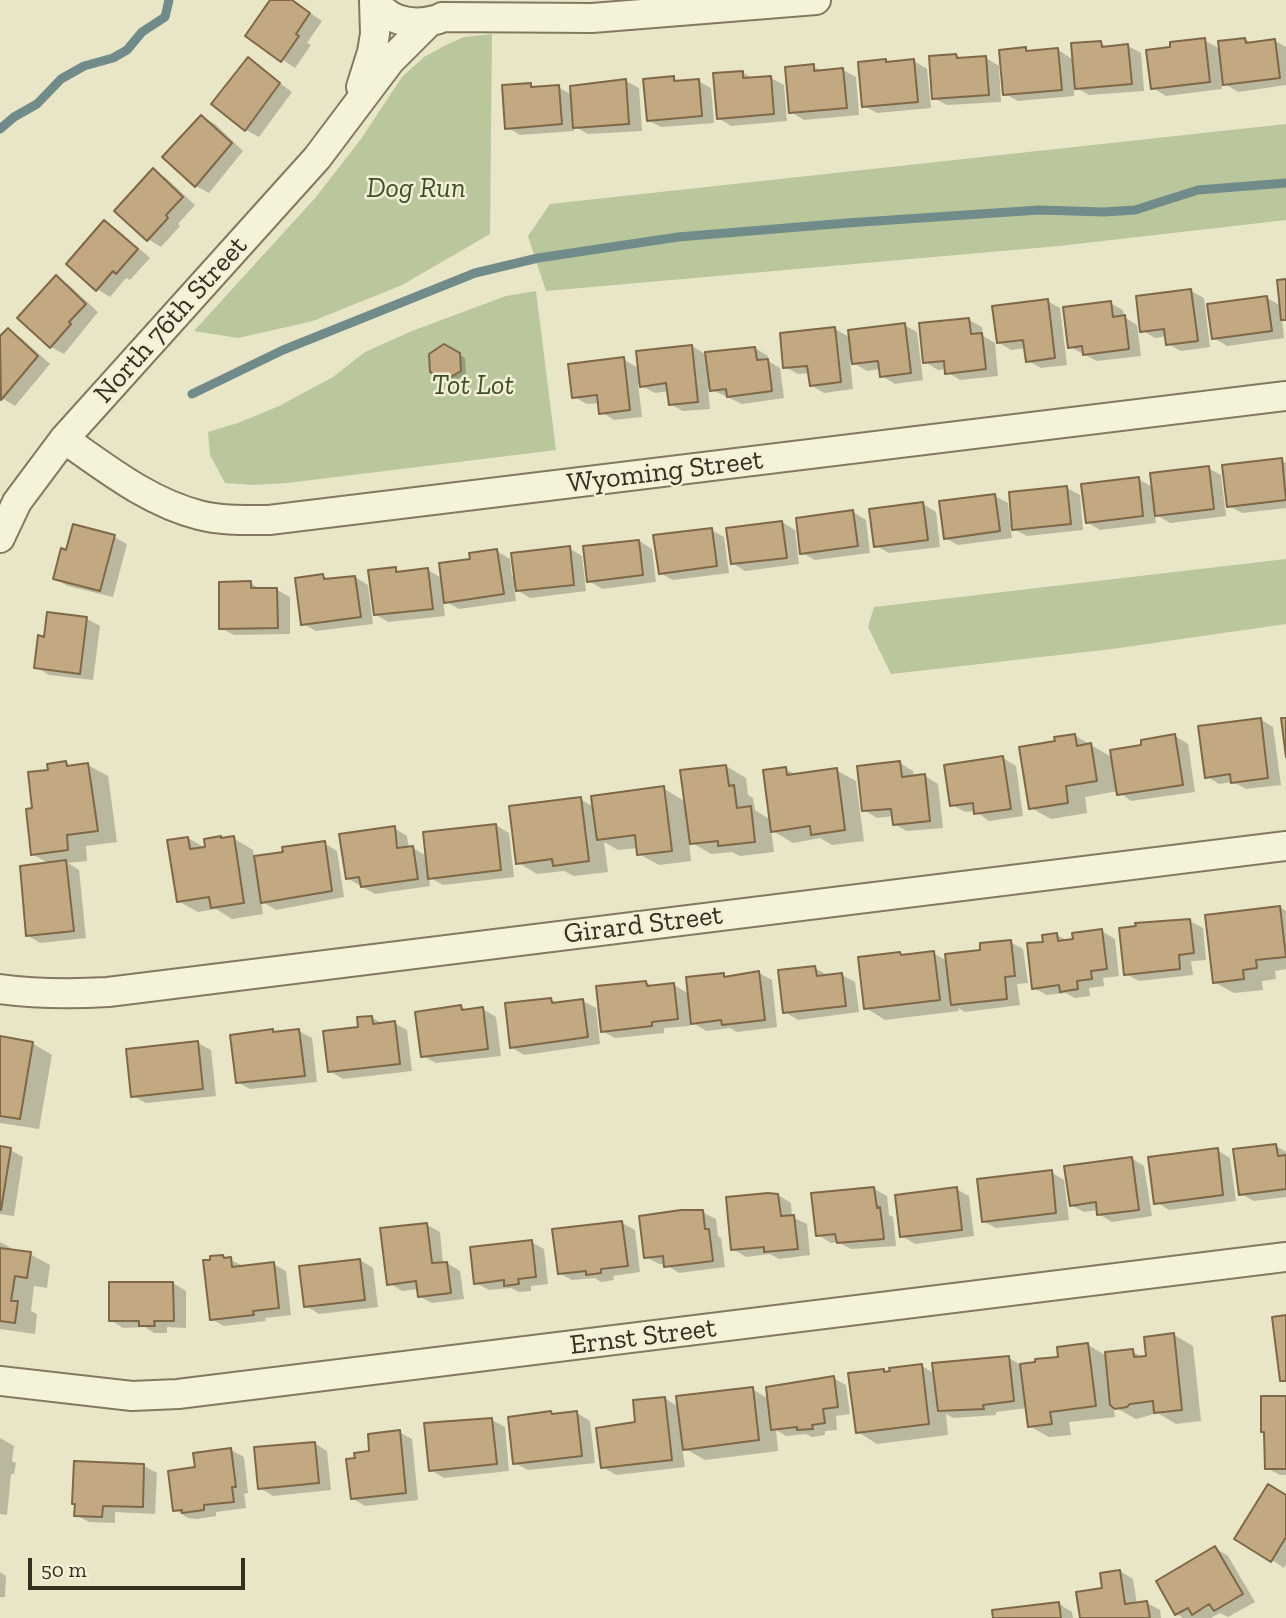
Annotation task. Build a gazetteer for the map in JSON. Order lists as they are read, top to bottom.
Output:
{
  "streets": {
    "street": [
      "North 76th Street",
      "Wyoming Street",
      "Girard Street",
      "Ernst Street"
    ]
  },
  "crossings": [
    ["North 76th Street", "Wyoming Street"]
  ],
  "parks": ["Dog Run", "Tot Lot"],
  "scale_bar": "50 m"
}
